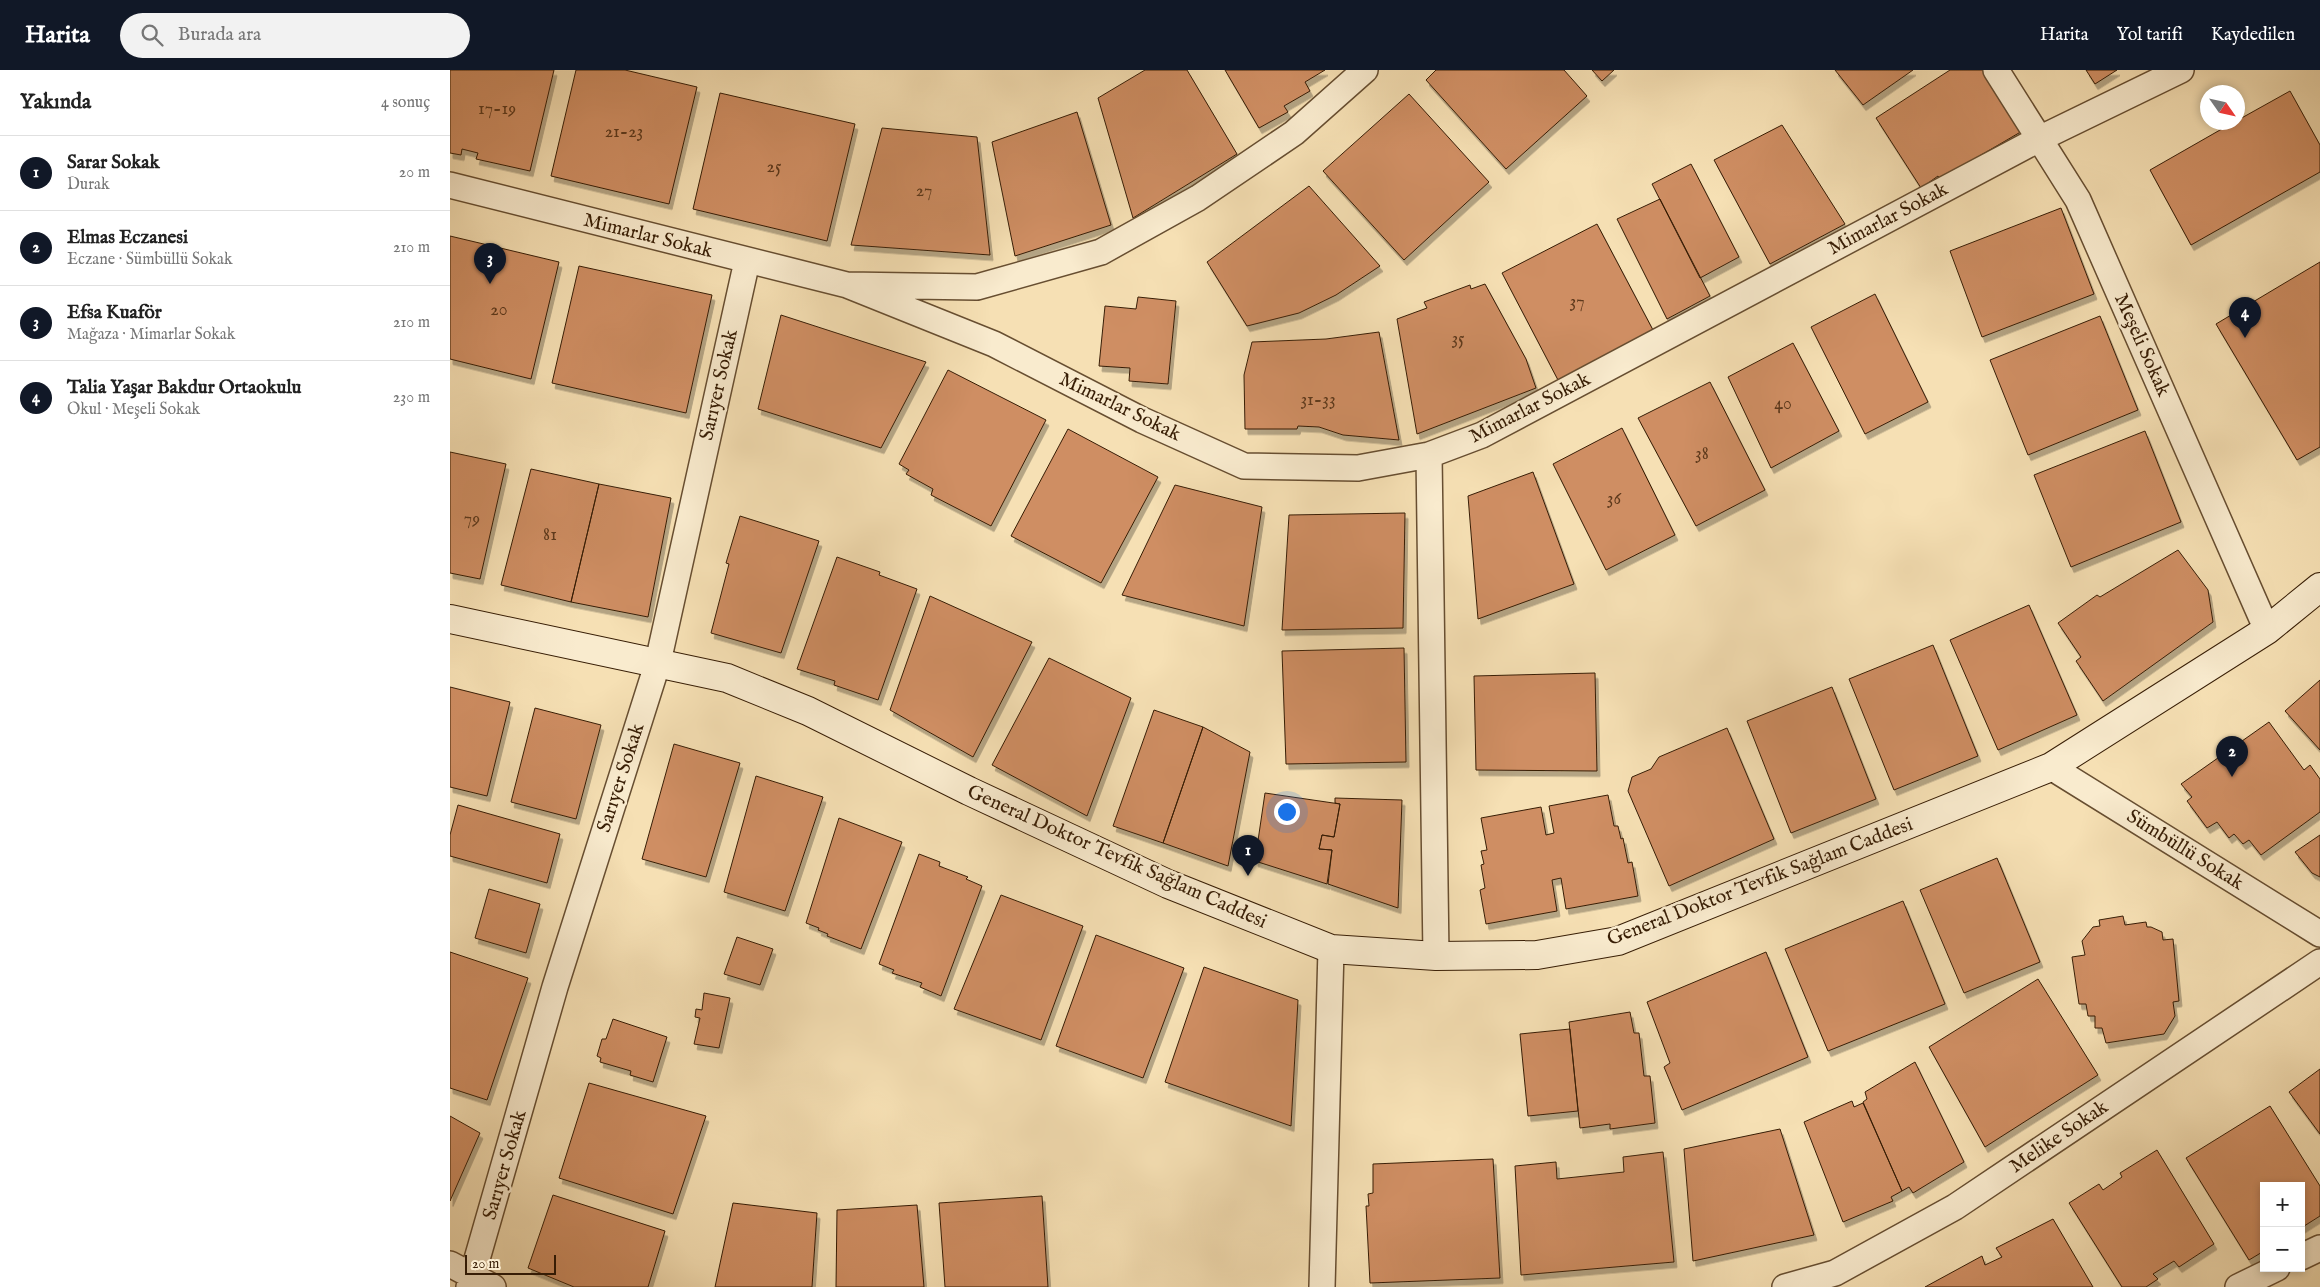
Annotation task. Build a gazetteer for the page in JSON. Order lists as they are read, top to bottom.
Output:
{
  "streets": {
    "main road": ["General Doktor Tevfik Sağlam Caddesi"],
    "street": [
      "Mimarlar Sokak",
      "Meşeli Sokak",
      "Sarıyer Sokak",
      "Sümbüllü Sokak",
      "Melike Sokak"
    ]
  },
  "crossings": [
    ["Mimarlar Sokak", "Meşeli Sokak"],
    ["Mimarlar Sokak", "Sarıyer Sokak"],
    ["Meşeli Sokak", "General Doktor Tevfik Sağlam Caddesi"],
    ["Sarıyer Sokak", "General Doktor Tevfik Sağlam Caddesi"],
    ["Sümbüllü Sokak", "General Doktor Tevfik Sağlam Caddesi"]
  ],
  "house_numbers": [
    "17-19",
    "21-23",
    "25",
    "27",
    "37",
    "20",
    "35",
    "31-33",
    "40",
    "38",
    "36",
    "79",
    "81"
  ],
  "scale_bar": "20 m",
  "north": "bottom right",
  "page": {
    "header": "Harita",
    "search": "Burada ara",
    "nav": ["Harita", "Yol tarifi", "Kaydedilen"],
    "heading": ["Yakında", "4 sonuç"],
    "list": [
      {
        "mark": "1",
        "name": "Sarar Sokak",
        "note": "Durak",
        "value": "20 m"
      },
      {
        "mark": "2",
        "name": "Elmas Eczanesi",
        "note": "Eczane · Sümbüllü Sokak",
        "value": "210 m"
      },
      {
        "mark": "3",
        "name": "Efsa Kuaför",
        "note": "Mağaza · Mimarlar Sokak",
        "value": "210 m"
      },
      {
        "mark": "4",
        "name": "Talia Yaşar Bakdur Ortaokulu",
        "note": "Okul · Meşeli Sokak",
        "value": "230 m"
      }
    ],
    "pins": [
      "3",
      "4",
      "2",
      "1"
    ],
    "map_buttons": ["+", "−"],
    "scale": "20 m"
  }
}
